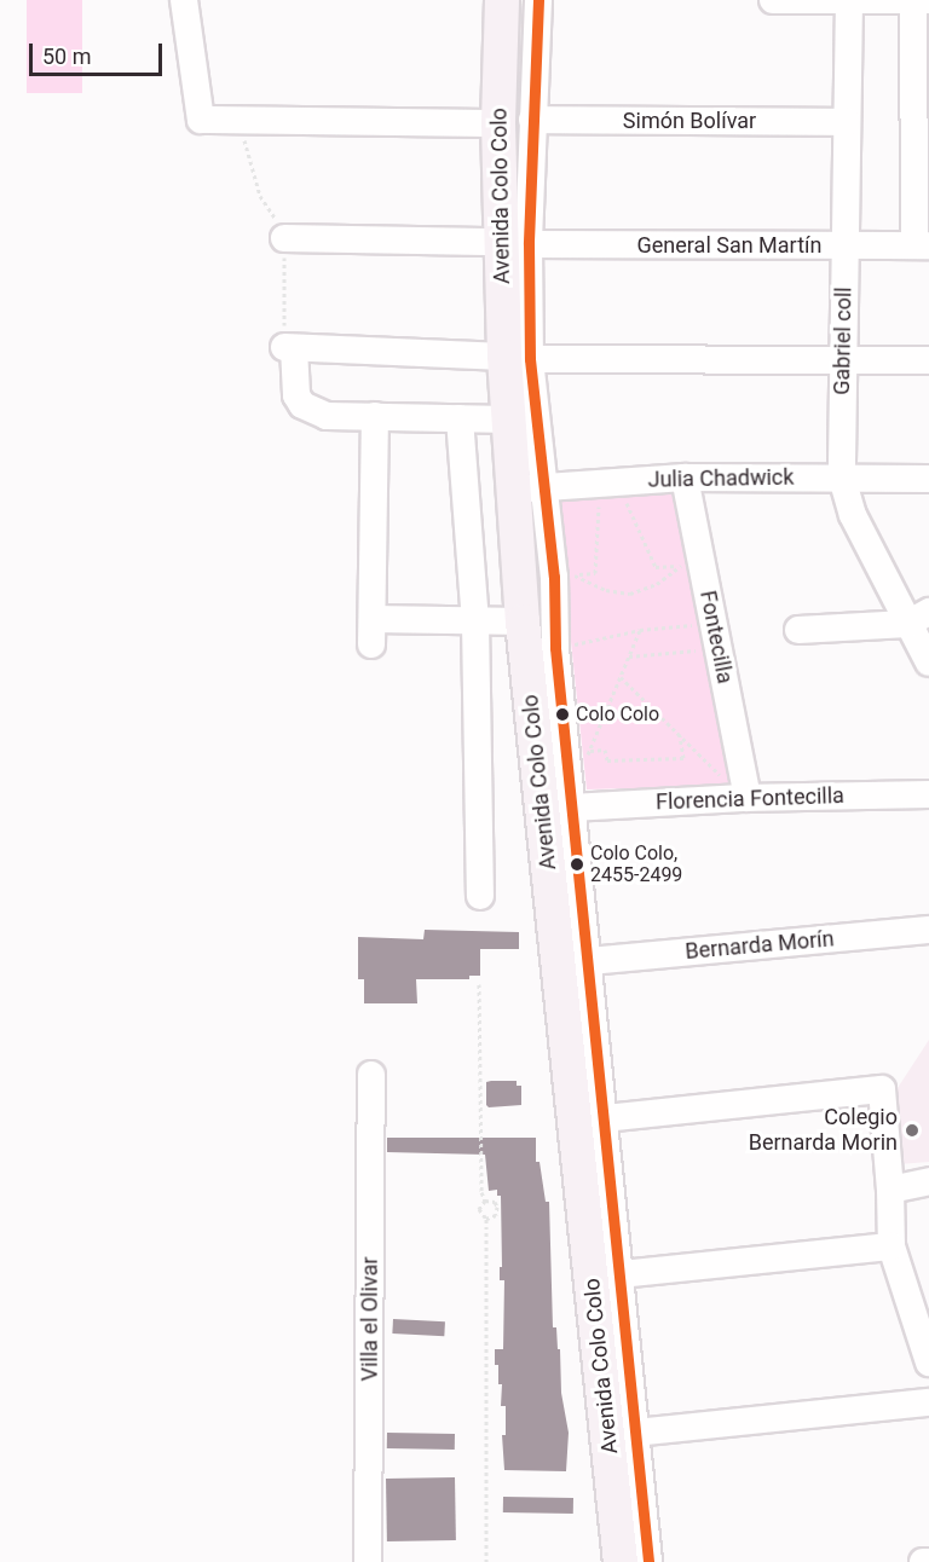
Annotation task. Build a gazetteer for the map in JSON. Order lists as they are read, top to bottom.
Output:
{
  "streets": {
    "main road": ["Avenida Colo Colo"],
    "street": [
      "Simón Bolívar",
      "General San Martín",
      "Gabriel coll",
      "Julia Chadwick",
      "Fontecilla",
      "Florencia Fontecilla",
      "Bernarda Morín",
      "Villa el Olivar"
    ]
  },
  "crossings": [
    ["Simón Bolívar", "Avenida Colo Colo"],
    ["Simón Bolívar", "Gabriel coll"],
    ["Avenida Colo Colo", "General San Martín"],
    ["Avenida Colo Colo", "Julia Chadwick"],
    ["Avenida Colo Colo", "Florencia Fontecilla"],
    ["Avenida Colo Colo", "Bernarda Morín"],
    ["General San Martín", "Gabriel coll"],
    ["Gabriel coll", "Julia Chadwick"],
    ["Julia Chadwick", "Fontecilla"],
    ["Fontecilla", "Florencia Fontecilla"]
  ],
  "places": ["Colo Colo", "Colo Colo, 2455-2499", "Colegio Bernarda Morin"],
  "scale_bar": "50 m"
}
